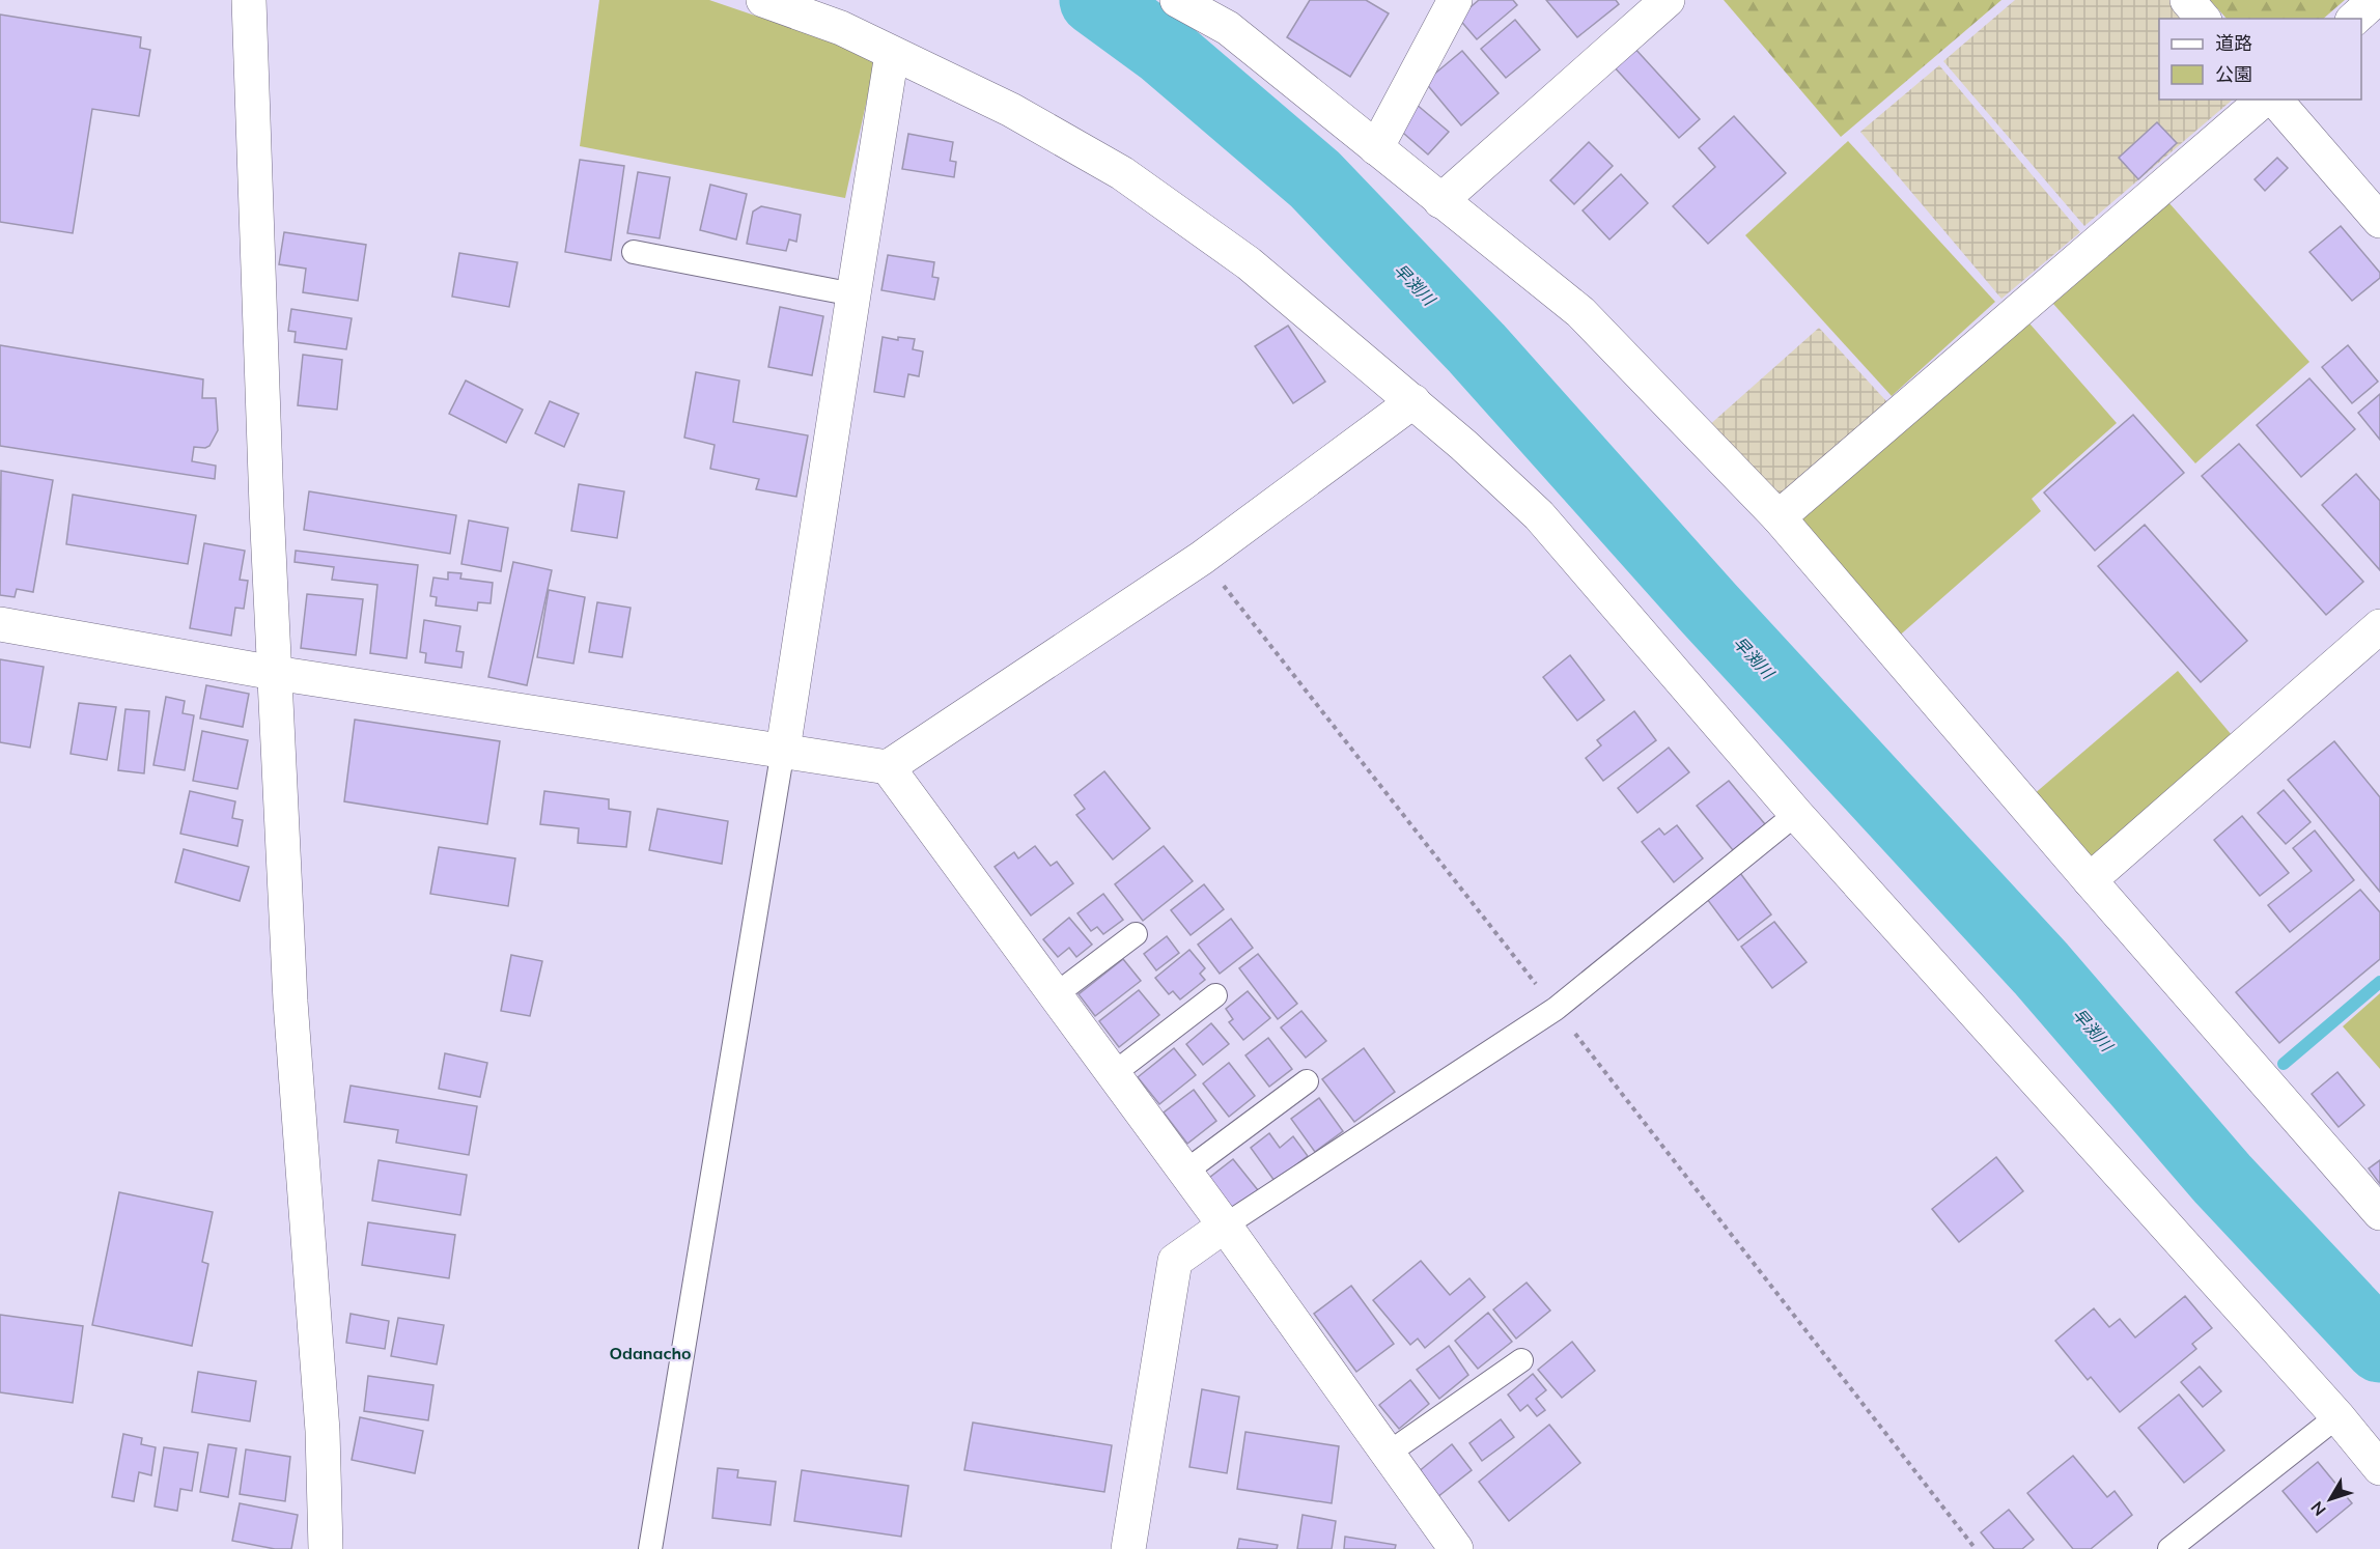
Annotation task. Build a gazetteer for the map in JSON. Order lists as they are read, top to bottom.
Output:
{
  "districts": ["Odanacho"],
  "water": ["早渕川"],
  "legend": ["道路", "公園"],
  "north": "bottom left"
}
